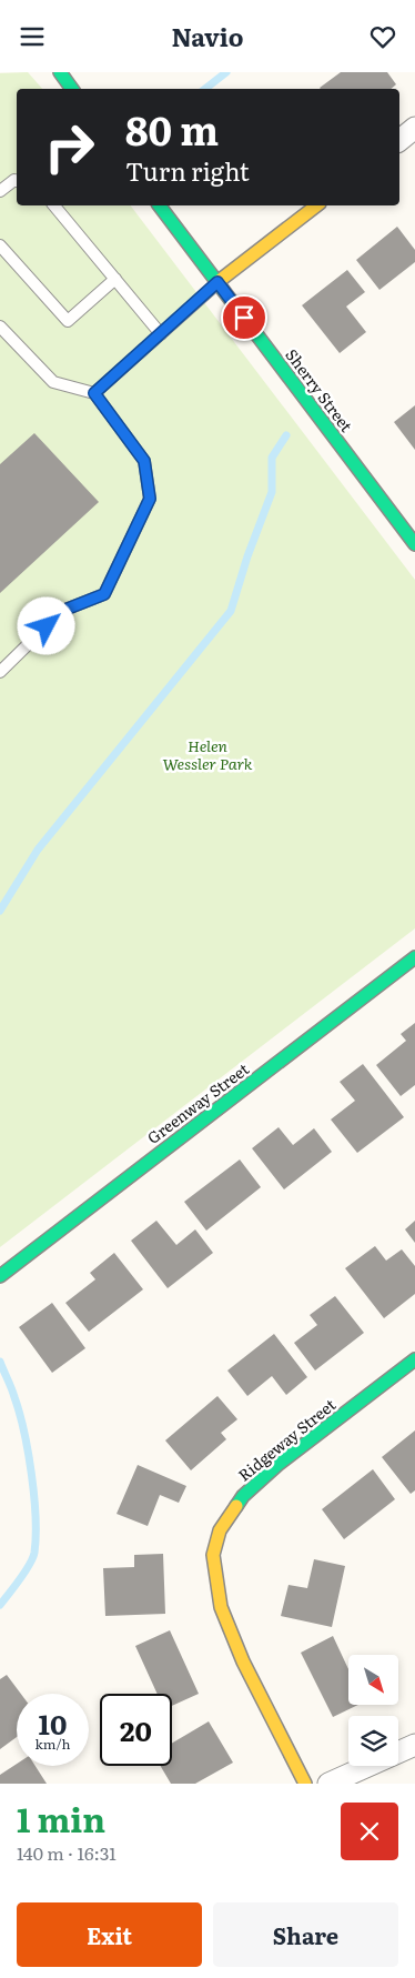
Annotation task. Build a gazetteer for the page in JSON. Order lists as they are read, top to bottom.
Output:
{
  "streets": {
    "street": ["Sherry Street", "Greenway Street", "Ridgeway Street"]
  },
  "parks": ["Helen Wessler Park"],
  "north": "bottom right",
  "page": {
    "header": "Navio",
    "turn": ["80 m", "Turn right"],
    "speed": "10 km/h",
    "limit": "20",
    "heading": ["1 min", "140 m · 16:31"],
    "buttons": ["Exit", "Share"]
  }
}
